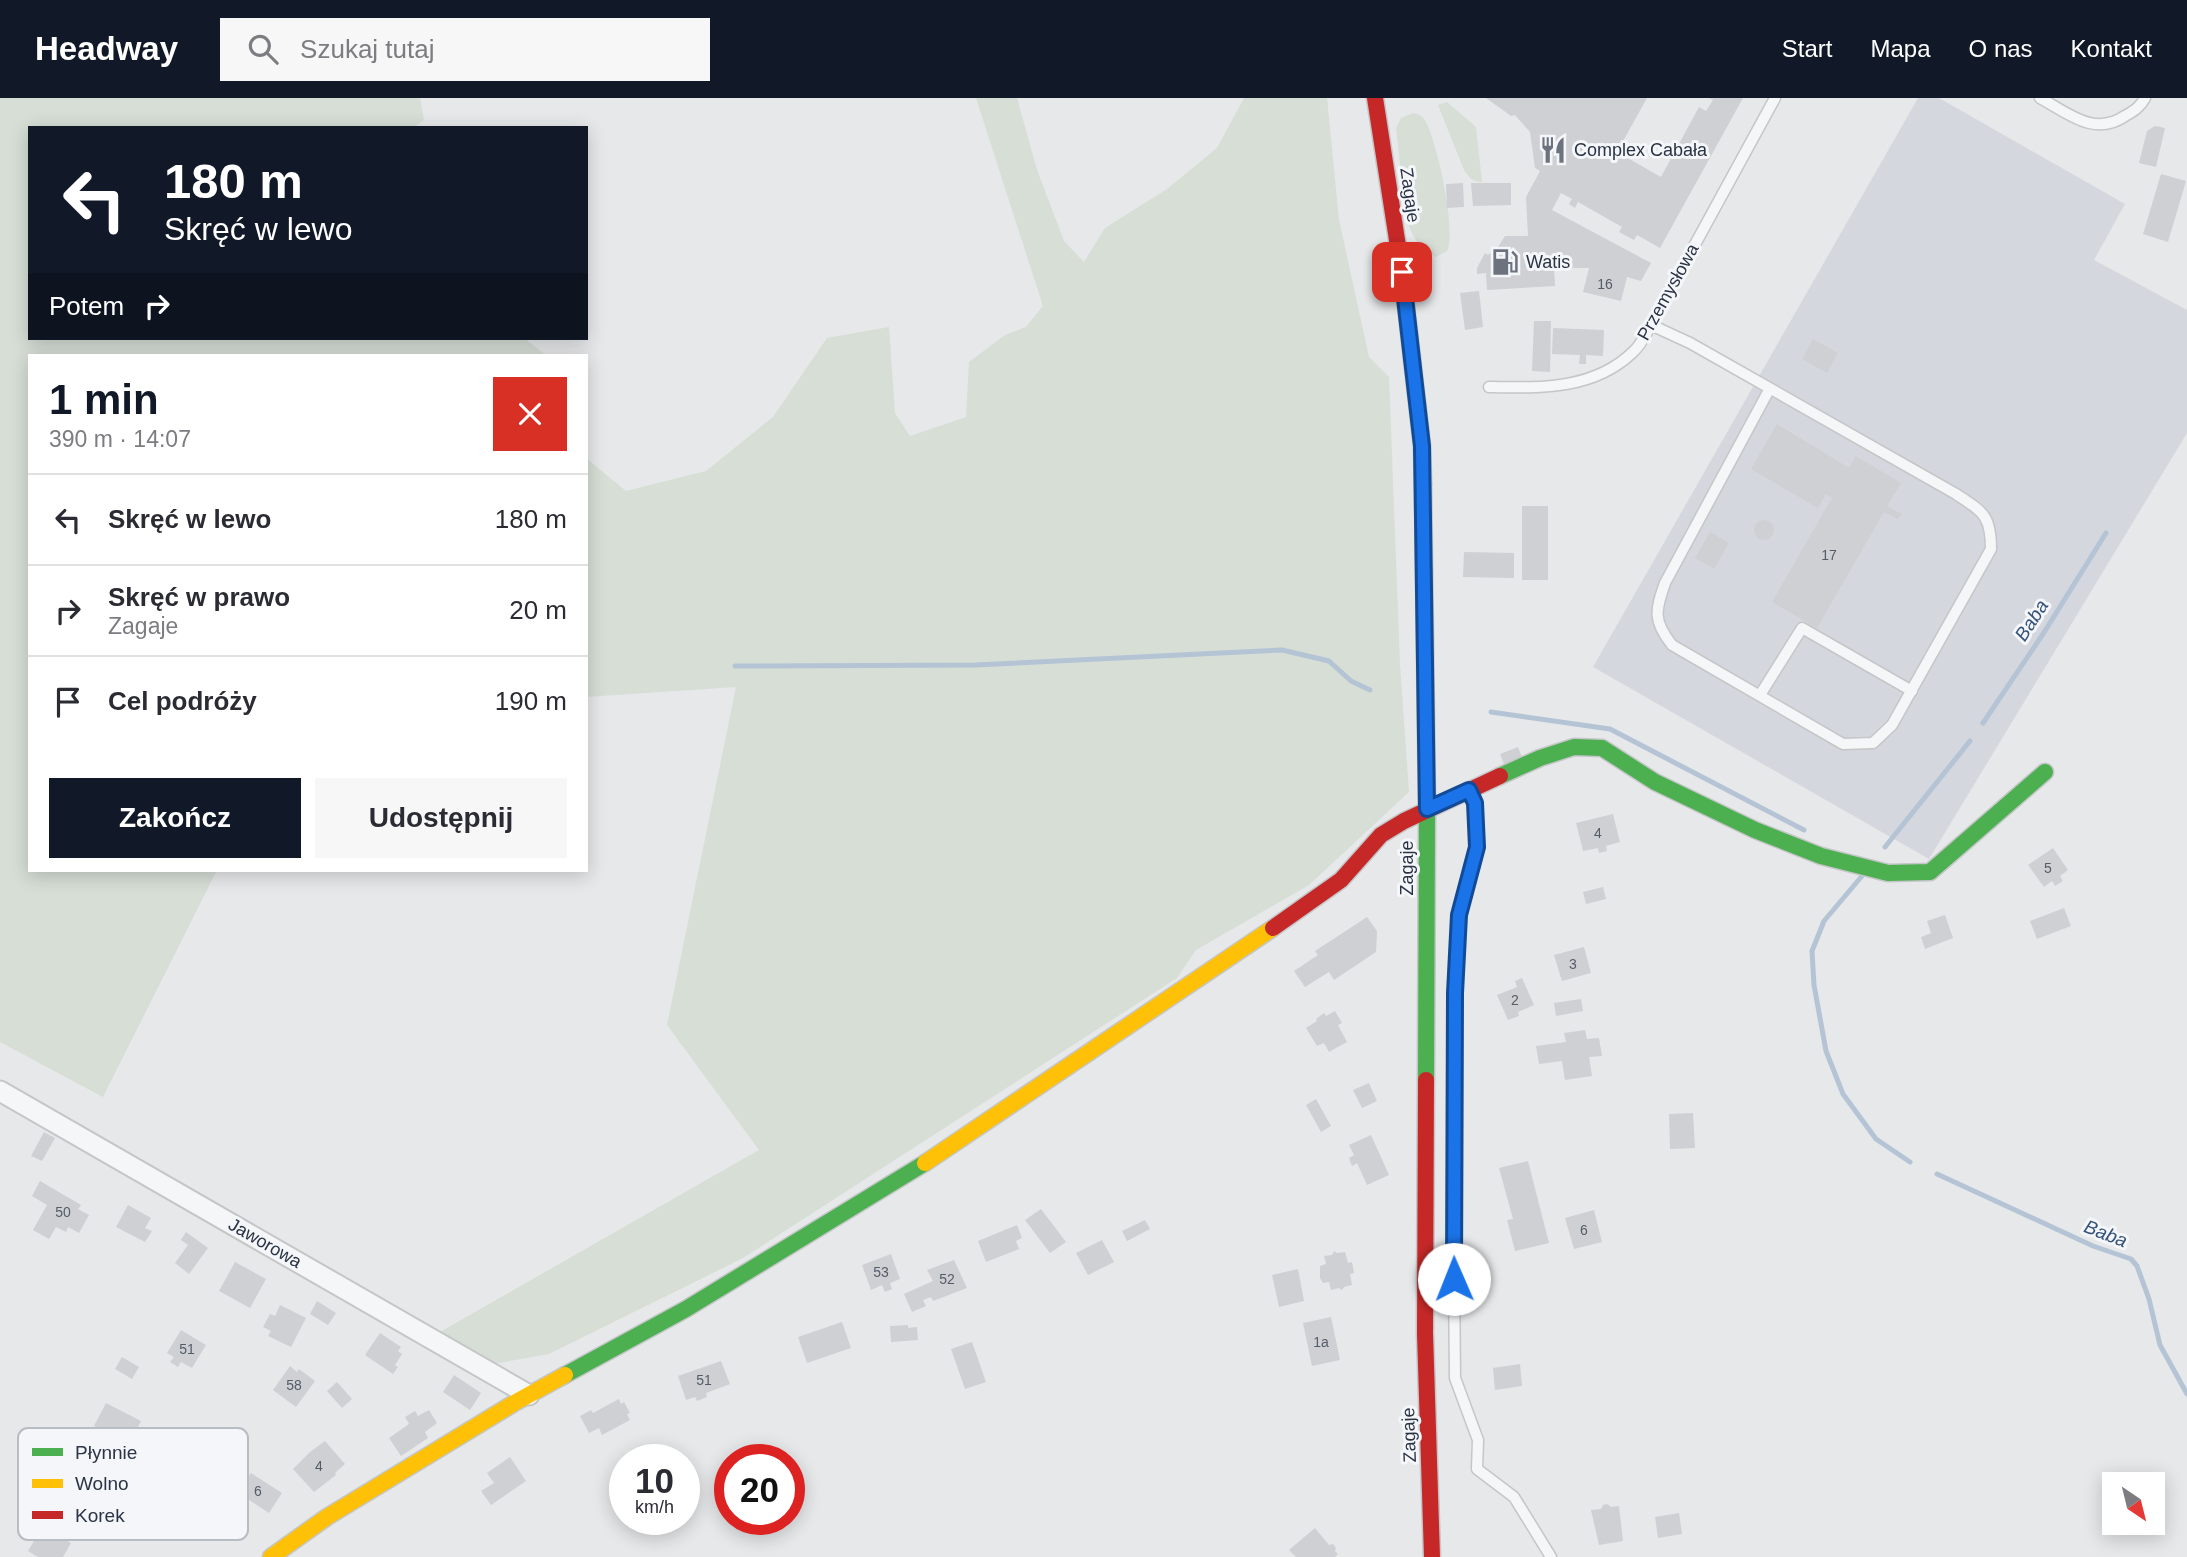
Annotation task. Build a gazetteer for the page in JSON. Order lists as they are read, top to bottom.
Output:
{
  "streets": {
    "street": ["Zagaje", "Jaworowa"],
    "lane": ["Przemysłowa"]
  },
  "water": ["Baba"],
  "places": {
    "restaurant": ["Complex Cabała"],
    "fuel station": ["Watis"]
  },
  "house_numbers": [
    "16",
    "17",
    "4",
    "5",
    "3",
    "2",
    "50",
    "6",
    "53",
    "52",
    "1a",
    "51",
    "51",
    "58",
    "4",
    "6"
  ],
  "legend": ["Płynnie", "Wolno", "Korek"],
  "north": "bottom right",
  "page": {
    "header": "Headway",
    "search": "Szukaj tutaj",
    "nav": [
      "Start",
      "Mapa",
      "O nas",
      "Kontakt"
    ],
    "turn": ["180 m", "Skręć w lewo"],
    "then": "Potem",
    "heading": ["1 min", "390 m · 14:07"],
    "list": [
      {
        "name": "Skręć w lewo",
        "value": "180 m"
      },
      {
        "name": "Skręć w prawo",
        "note": "Zagaje",
        "value": "20 m"
      },
      {
        "name": "Cel podróży",
        "value": "190 m"
      }
    ],
    "buttons": ["Zakończ", "Udostępnij"],
    "speed": "10 km/h",
    "limit": "20"
  }
}
